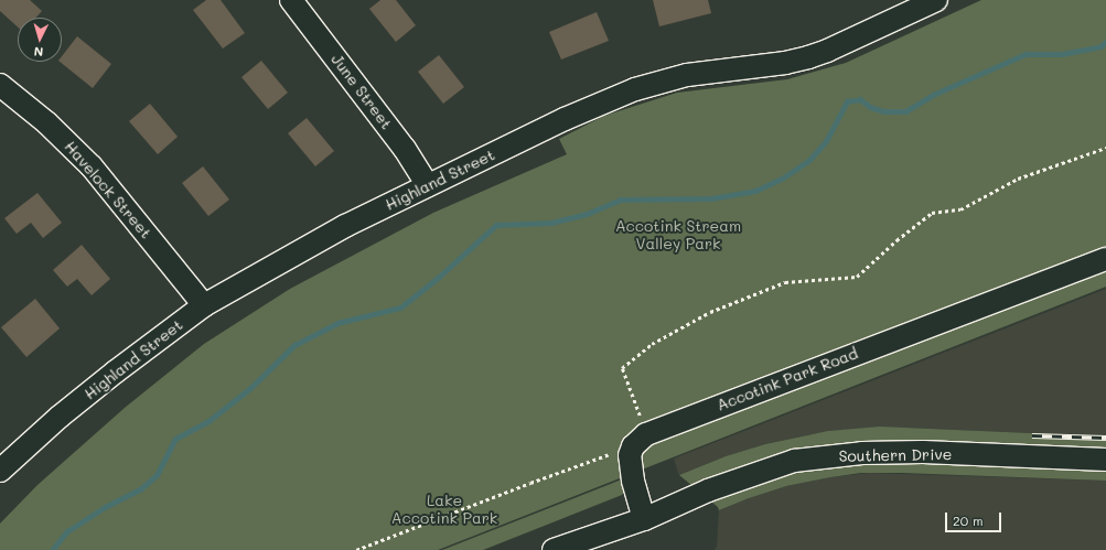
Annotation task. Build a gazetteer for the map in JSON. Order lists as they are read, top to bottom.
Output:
{
  "streets": {
    "street": [
      "June Street",
      "Highland Street",
      "Havelock Street",
      "Accotink Park Road",
      "Southern Drive"
    ]
  },
  "crossings": [
    ["June Street", "Highland Street"],
    ["Highland Street", "Havelock Street"]
  ],
  "parks": ["Accotink Stream Valley Park", "Lake Accotink Park"],
  "scale_bar": "20 m",
  "north": "bottom"
}
